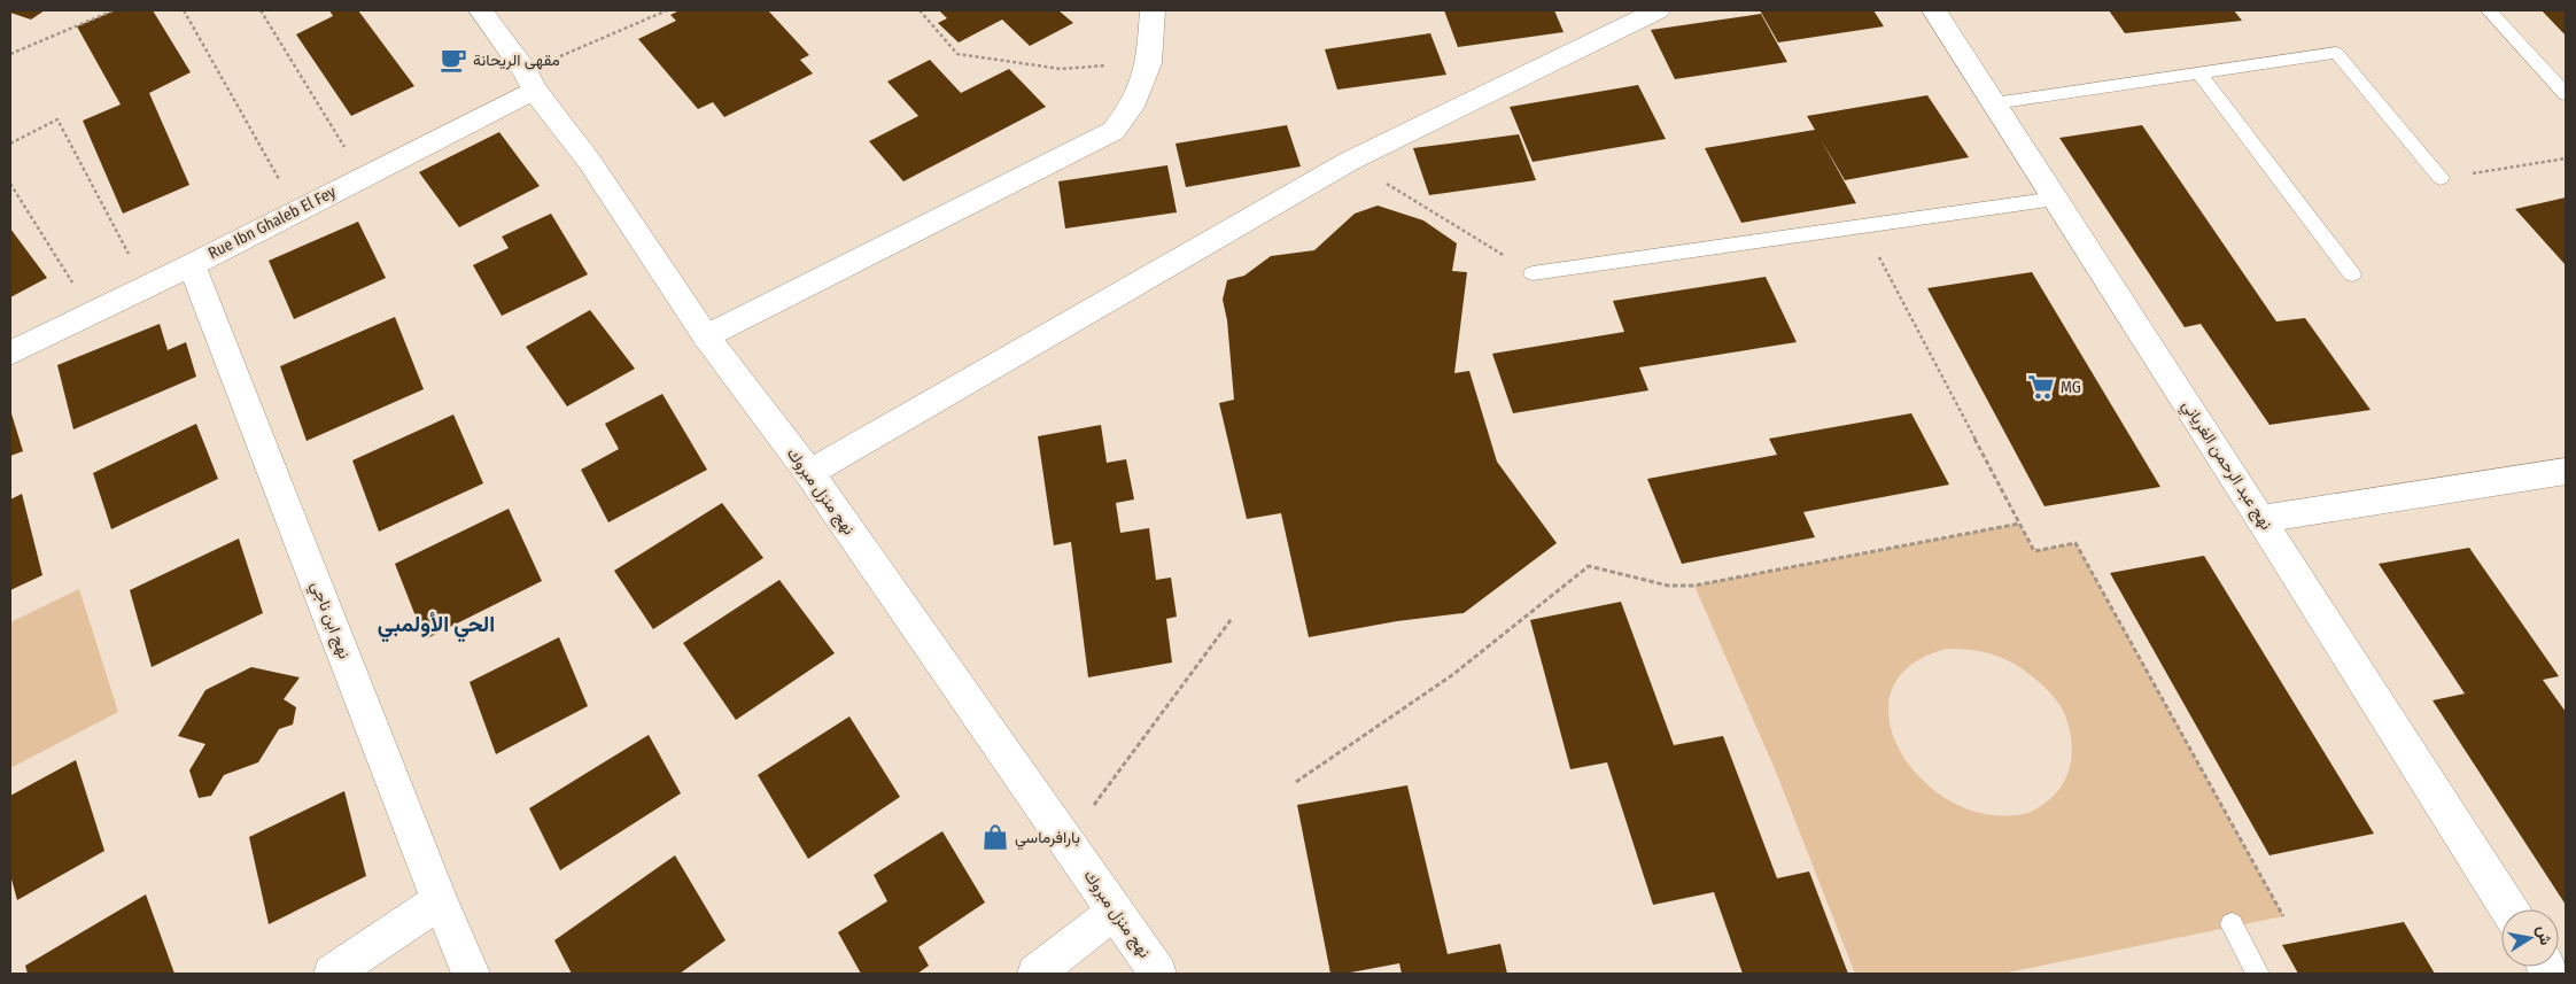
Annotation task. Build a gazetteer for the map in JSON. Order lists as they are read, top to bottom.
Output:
{
  "streets": {
    "street": [
      "Rue Ibn Ghaleb El Fey",
      "نهج عبد الرحمن الغرياني",
      "نهج منزل مبروك",
      "نهج ابن ناجي"
    ]
  },
  "crossings": [
    ["Rue Ibn Ghaleb El Fey", "نهج منزل مبروك"],
    ["Rue Ibn Ghaleb El Fey", "نهج ابن ناجي"]
  ],
  "districts": ["الحي الأولمبي"],
  "places": {
    "cafe": ["مقهى الريحانة"],
    "supermarket": ["MG"],
    "shop": ["بارافرماسي"]
  },
  "north": "right"
}
